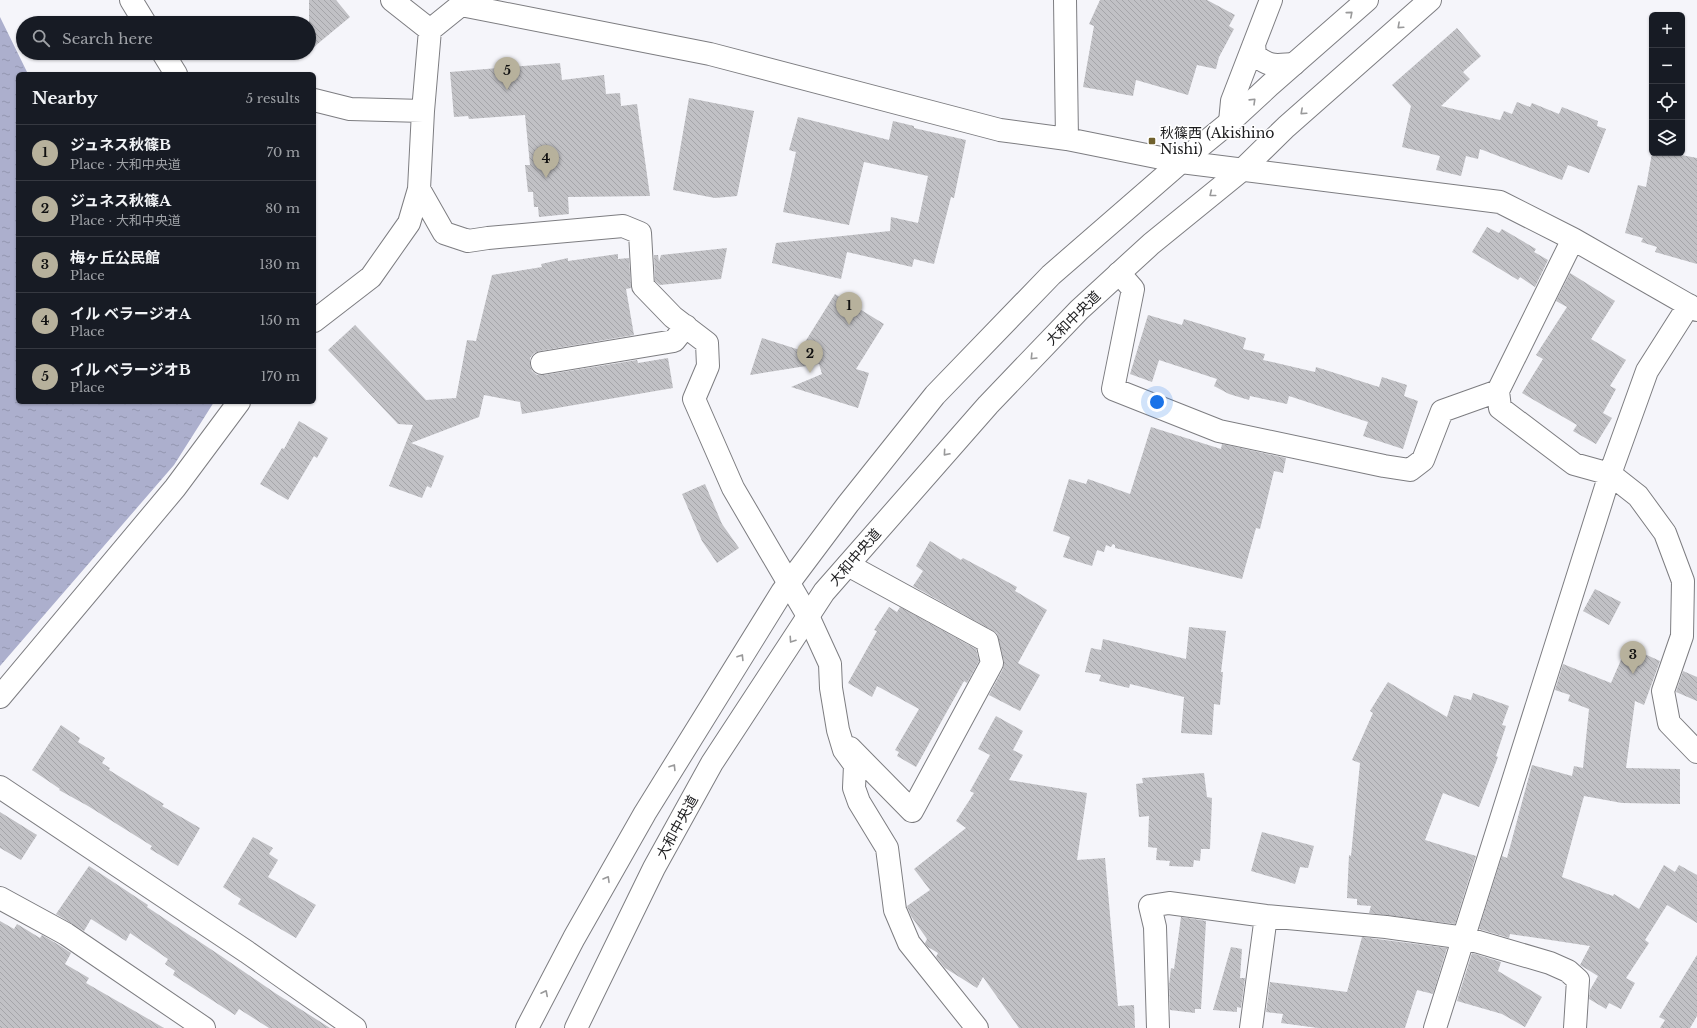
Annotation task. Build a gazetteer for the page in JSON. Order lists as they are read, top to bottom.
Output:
{
  "streets": {
    "street": ["大和中央道"]
  },
  "places": {
    "transit": ["秋篠西 (Akishino Nishi)"]
  },
  "page": {
    "map_buttons": ["+", "−"],
    "search": "Search here",
    "pins": [
      "5",
      "4",
      "1",
      "2",
      "3"
    ],
    "heading": ["Nearby", "5 results"],
    "list": [
      {
        "mark": "1",
        "name": "ジュネス秋篠B",
        "note": "Place · 大和中央道",
        "value": "70 m"
      },
      {
        "mark": "2",
        "name": "ジュネス秋篠A",
        "note": "Place · 大和中央道",
        "value": "80 m"
      },
      {
        "mark": "3",
        "name": "梅ヶ丘公民館",
        "note": "Place",
        "value": "130 m"
      },
      {
        "mark": "4",
        "name": "イル ベラージオA",
        "note": "Place",
        "value": "150 m"
      },
      {
        "mark": "5",
        "name": "イル ベラージオB",
        "note": "Place",
        "value": "170 m"
      }
    ]
  }
}
